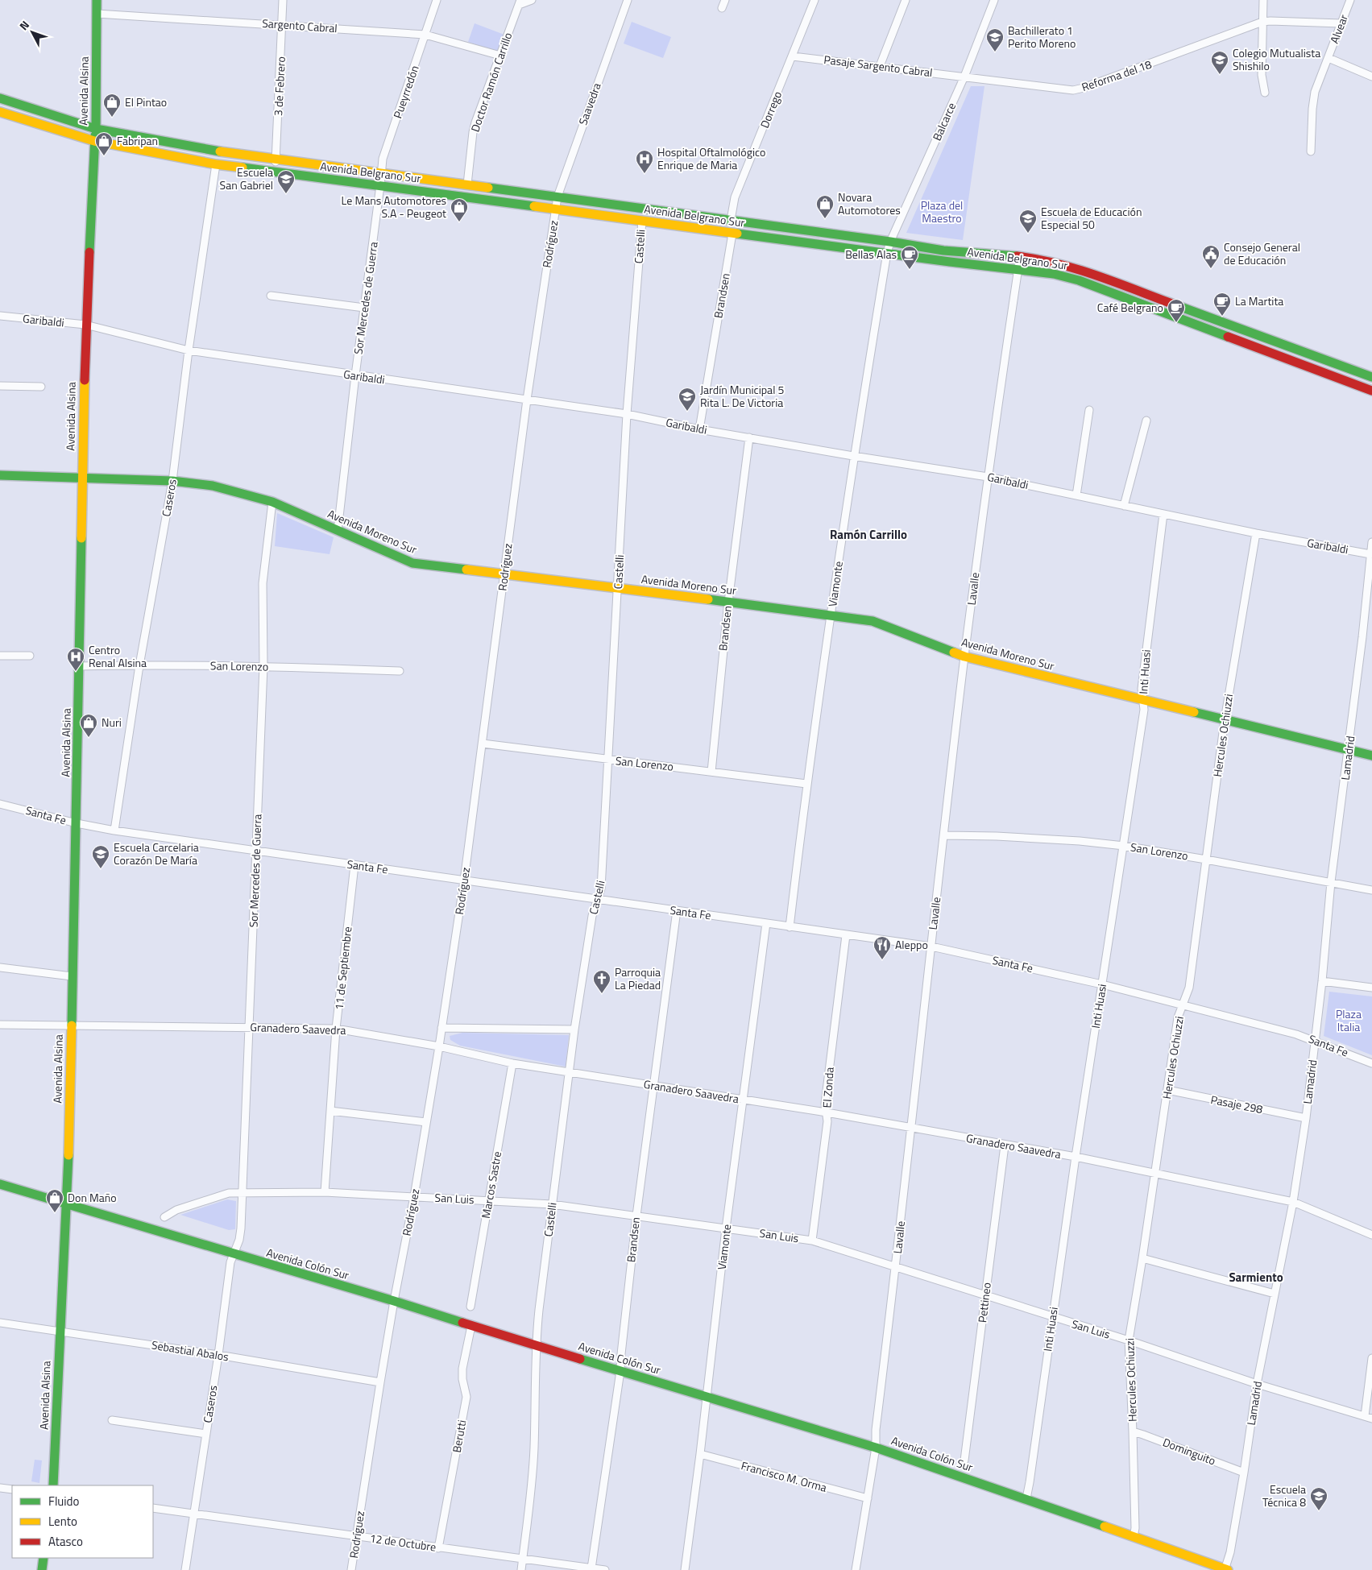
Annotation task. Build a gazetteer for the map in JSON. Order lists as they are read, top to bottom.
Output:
{
  "streets": {
    "main road": [
      "Avenida Alsina",
      "Avenida Belgrano Sur",
      "Avenida Moreno Sur",
      "Avenida Colón Sur"
    ],
    "street": [
      "Sargento Cabral",
      "Alvear",
      "Pasaje Sargento Cabral",
      "Reforma del 18",
      "Doctor Ramón Carrillo",
      "3 de Febrero",
      "Pueyrredón",
      "Saavedra",
      "Dorrego",
      "Balcarce",
      "Rodríguez",
      "Castelli",
      "Brandsen",
      "Sor Mercedes de Guerra",
      "Garibaldi",
      "Caseros",
      "Viamonte",
      "Lavalle",
      "San Lorenzo",
      "Inti Huasi",
      "Hercules Ochiuzzi",
      "Lamadrid",
      "Santa Fe",
      "11 de Septiembre",
      "Granadero Saavedra",
      "El Zonda",
      "Pasaje 298",
      "Marcos Sastre",
      "San Luis",
      "Pettineo",
      "Sebastial Abalos",
      "Berutti",
      "Dominguito",
      "Francisco M. Orma",
      "12 de Octubre"
    ]
  },
  "crossings": [
    ["Sargento Cabral", "Doctor Ramón Carrillo"],
    ["Sargento Cabral", "3 de Febrero"],
    ["Sargento Cabral", "Avenida Alsina"],
    ["Sargento Cabral", "Pueyrredón"],
    ["Pasaje Sargento Cabral", "Reforma del 18"],
    ["Pasaje Sargento Cabral", "Dorrego"],
    ["Pasaje Sargento Cabral", "Balcarce"],
    ["Reforma del 18", "Balcarce"],
    ["Doctor Ramón Carrillo", "Avenida Belgrano Sur"],
    ["3 de Febrero", "Avenida Belgrano Sur"],
    ["Avenida Alsina", "Avenida Belgrano Sur"],
    ["Avenida Alsina", "Garibaldi"],
    ["Avenida Alsina", "Avenida Moreno Sur"],
    ["Avenida Alsina", "San Lorenzo"],
    ["Avenida Alsina", "Santa Fe"],
    ["Avenida Alsina", "Granadero Saavedra"],
    ["Avenida Alsina", "Avenida Colón Sur"],
    ["Avenida Alsina", "Sebastial Abalos"],
    ["Pueyrredón", "Avenida Belgrano Sur"],
    ["Pueyrredón", "Sor Mercedes de Guerra"],
    ["Saavedra", "Avenida Belgrano Sur"],
    ["Saavedra", "Rodríguez"],
    ["Dorrego", "Avenida Belgrano Sur"],
    ["Balcarce", "Avenida Belgrano Sur"],
    ["Balcarce", "Viamonte"],
    ["Avenida Belgrano Sur", "Rodríguez"],
    ["Avenida Belgrano Sur", "Castelli"],
    ["Avenida Belgrano Sur", "Brandsen"],
    ["Avenida Belgrano Sur", "Sor Mercedes de Guerra"],
    ["Avenida Belgrano Sur", "Caseros"],
    ["Avenida Belgrano Sur", "Viamonte"],
    ["Avenida Belgrano Sur", "Lavalle"],
    ["Rodríguez", "Garibaldi"],
    ["Rodríguez", "Avenida Moreno Sur"],
    ["Rodríguez", "San Lorenzo"],
    ["Rodríguez", "Santa Fe"],
    ["Rodríguez", "Granadero Saavedra"],
    ["Rodríguez", "San Luis"],
    ["Rodríguez", "Avenida Colón Sur"],
    ["Rodríguez", "Sebastial Abalos"],
    ["Rodríguez", "12 de Octubre"],
    ["Castelli", "Garibaldi"],
    ["Castelli", "Avenida Moreno Sur"],
    ["Castelli", "San Lorenzo"],
    ["Castelli", "Santa Fe"],
    ["Castelli", "Granadero Saavedra"],
    ["Castelli", "San Luis"],
    ["Castelli", "Avenida Colón Sur"],
    ["Castelli", "12 de Octubre"],
    ["Brandsen", "Garibaldi"],
    ["Brandsen", "Avenida Moreno Sur"],
    ["Brandsen", "San Lorenzo"],
    ["Brandsen", "Santa Fe"],
    ["Brandsen", "Granadero Saavedra"],
    ["Brandsen", "San Luis"],
    ["Brandsen", "Avenida Colón Sur"],
    ["Brandsen", "12 de Octubre"],
    ["Sor Mercedes de Guerra", "Garibaldi"],
    ["Sor Mercedes de Guerra", "Caseros"],
    ["Sor Mercedes de Guerra", "Avenida Moreno Sur"],
    ["Sor Mercedes de Guerra", "San Lorenzo"],
    ["Sor Mercedes de Guerra", "Santa Fe"],
    ["Sor Mercedes de Guerra", "Granadero Saavedra"],
    ["Sor Mercedes de Guerra", "San Luis"],
    ["Garibaldi", "Caseros"],
    ["Garibaldi", "Viamonte"],
    ["Garibaldi", "Lavalle"],
    ["Garibaldi", "Inti Huasi"],
    ["Garibaldi", "Hercules Ochiuzzi"],
    ["Garibaldi", "Lamadrid"],
    ["Caseros", "Avenida Moreno Sur"],
    ["Caseros", "San Lorenzo"],
    ["Caseros", "Santa Fe"],
    ["Caseros", "Avenida Colón Sur"],
    ["Caseros", "Sebastial Abalos"],
    ["Caseros", "12 de Octubre"],
    ["Avenida Moreno Sur", "Viamonte"],
    ["Avenida Moreno Sur", "Lavalle"],
    ["Avenida Moreno Sur", "Inti Huasi"],
    ["Avenida Moreno Sur", "Hercules Ochiuzzi"],
    ["Avenida Moreno Sur", "Lamadrid"],
    ["Viamonte", "San Lorenzo"],
    ["Viamonte", "Santa Fe"],
    ["Viamonte", "Granadero Saavedra"],
    ["Viamonte", "San Luis"],
    ["Viamonte", "Avenida Colón Sur"],
    ["Viamonte", "Francisco M. Orma"],
    ["Lavalle", "San Lorenzo"],
    ["Lavalle", "Santa Fe"],
    ["Lavalle", "Granadero Saavedra"],
    ["Lavalle", "San Luis"],
    ["Lavalle", "Avenida Colón Sur"],
    ["Lavalle", "Francisco M. Orma"],
    ["San Lorenzo", "Inti Huasi"],
    ["San Lorenzo", "Hercules Ochiuzzi"],
    ["San Lorenzo", "Lamadrid"],
    ["Inti Huasi", "Santa Fe"],
    ["Inti Huasi", "Granadero Saavedra"],
    ["Inti Huasi", "San Luis"],
    ["Inti Huasi", "Avenida Colón Sur"],
    ["Hercules Ochiuzzi", "Santa Fe"],
    ["Hercules Ochiuzzi", "Granadero Saavedra"],
    ["Hercules Ochiuzzi", "Pasaje 298"],
    ["Hercules Ochiuzzi", "San Luis"],
    ["Hercules Ochiuzzi", "Avenida Colón Sur"],
    ["Hercules Ochiuzzi", "Dominguito"],
    ["Lamadrid", "Santa Fe"],
    ["Lamadrid", "Granadero Saavedra"],
    ["Lamadrid", "Pasaje 298"],
    ["Lamadrid", "San Luis"],
    ["Lamadrid", "Avenida Colón Sur"],
    ["Lamadrid", "Dominguito"],
    ["Santa Fe", "11 de Septiembre"],
    ["Santa Fe", "El Zonda"],
    ["11 de Septiembre", "Granadero Saavedra"],
    ["11 de Septiembre", "San Luis"],
    ["Granadero Saavedra", "El Zonda"],
    ["Granadero Saavedra", "Marcos Sastre"],
    ["Granadero Saavedra", "Pettineo"],
    ["El Zonda", "San Luis"],
    ["Marcos Sastre", "San Luis"],
    ["San Luis", "Pettineo"],
    ["Avenida Colón Sur", "Berutti"],
    ["Berutti", "12 de Octubre"]
  ],
  "districts": ["Ramón Carrillo", "Sarmiento"],
  "parks": ["Plaza del Maestro", "Plaza Italia"],
  "places": {
    "school or university": [
      "Bachillerato 1 Perito Moreno",
      "Colegio Mutualista Shishilo",
      "Escuela San Gabriel",
      "Escuela de Educación Especial 50",
      "Jardín Municipal 5 Rita L. De Victoria",
      "Escuela Carcelaria Corazón De María",
      "Escuela Técnica 8"
    ],
    "shop": [
      "El Pintao",
      "Fabripan",
      "Novara Automotores",
      "Le Mans Automotores S.A - Peugeot",
      "Nuri",
      "Don Maño"
    ],
    "hospital": ["Hospital Oftalmológico Enrique de Maria", "Centro Renal Alsina"],
    "public building": ["Consejo General de Educación"],
    "cafe": ["Bellas Alas", "La Martita", "Café Belgrano"],
    "restaurant": ["Aleppo"],
    "church": ["Parroquia La Piedad"]
  },
  "legend": ["Fluido", "Lento", "Atasco"],
  "north": "top left"
}
